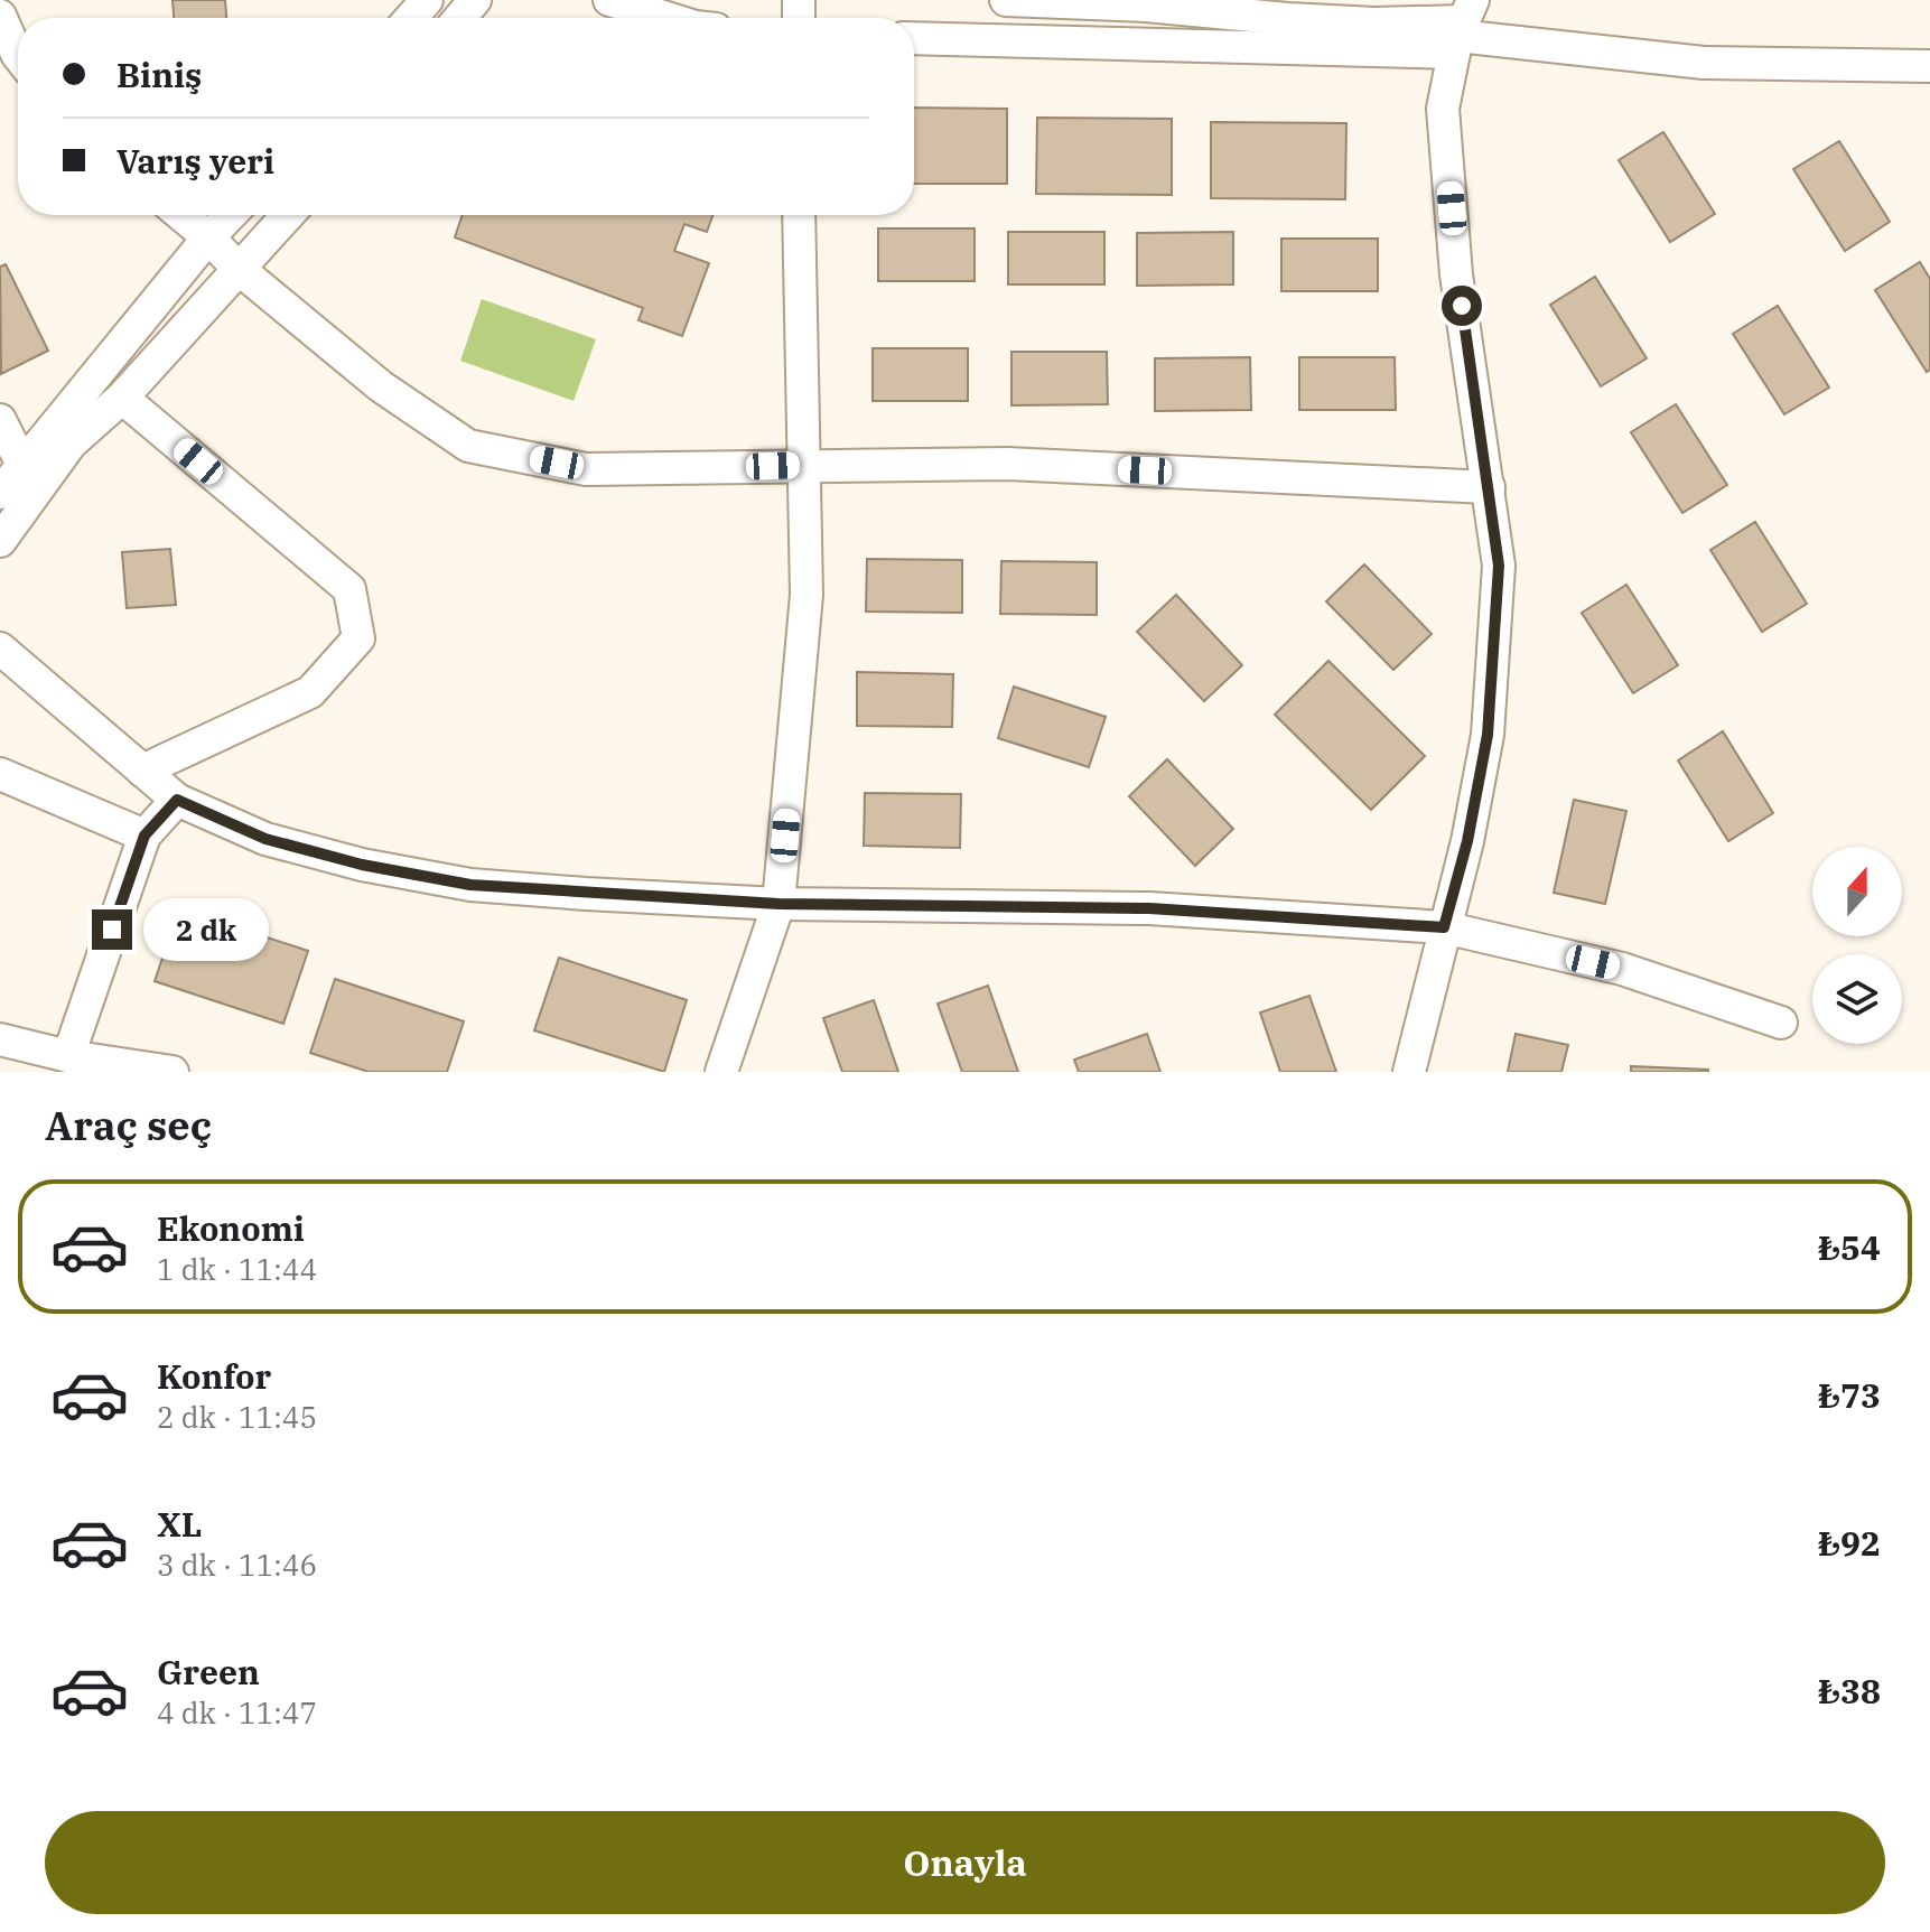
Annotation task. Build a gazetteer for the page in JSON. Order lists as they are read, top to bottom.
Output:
{
  "north": "top",
  "page": {
    "banner": ["Biniş", "Varış yeri"],
    "bubble": "2 dk",
    "heading": "Araç seç",
    "list": [
      {
        "name": "Ekonomi",
        "note": "1 dk · 11:44",
        "value": "₺54"
      },
      {
        "name": "Konfor",
        "note": "2 dk · 11:45",
        "value": "₺73"
      },
      {
        "name": "XL",
        "note": "3 dk · 11:46",
        "value": "₺92"
      },
      {
        "name": "Green",
        "note": "4 dk · 11:47",
        "value": "₺38"
      }
    ],
    "buttons": "Onayla"
  }
}
